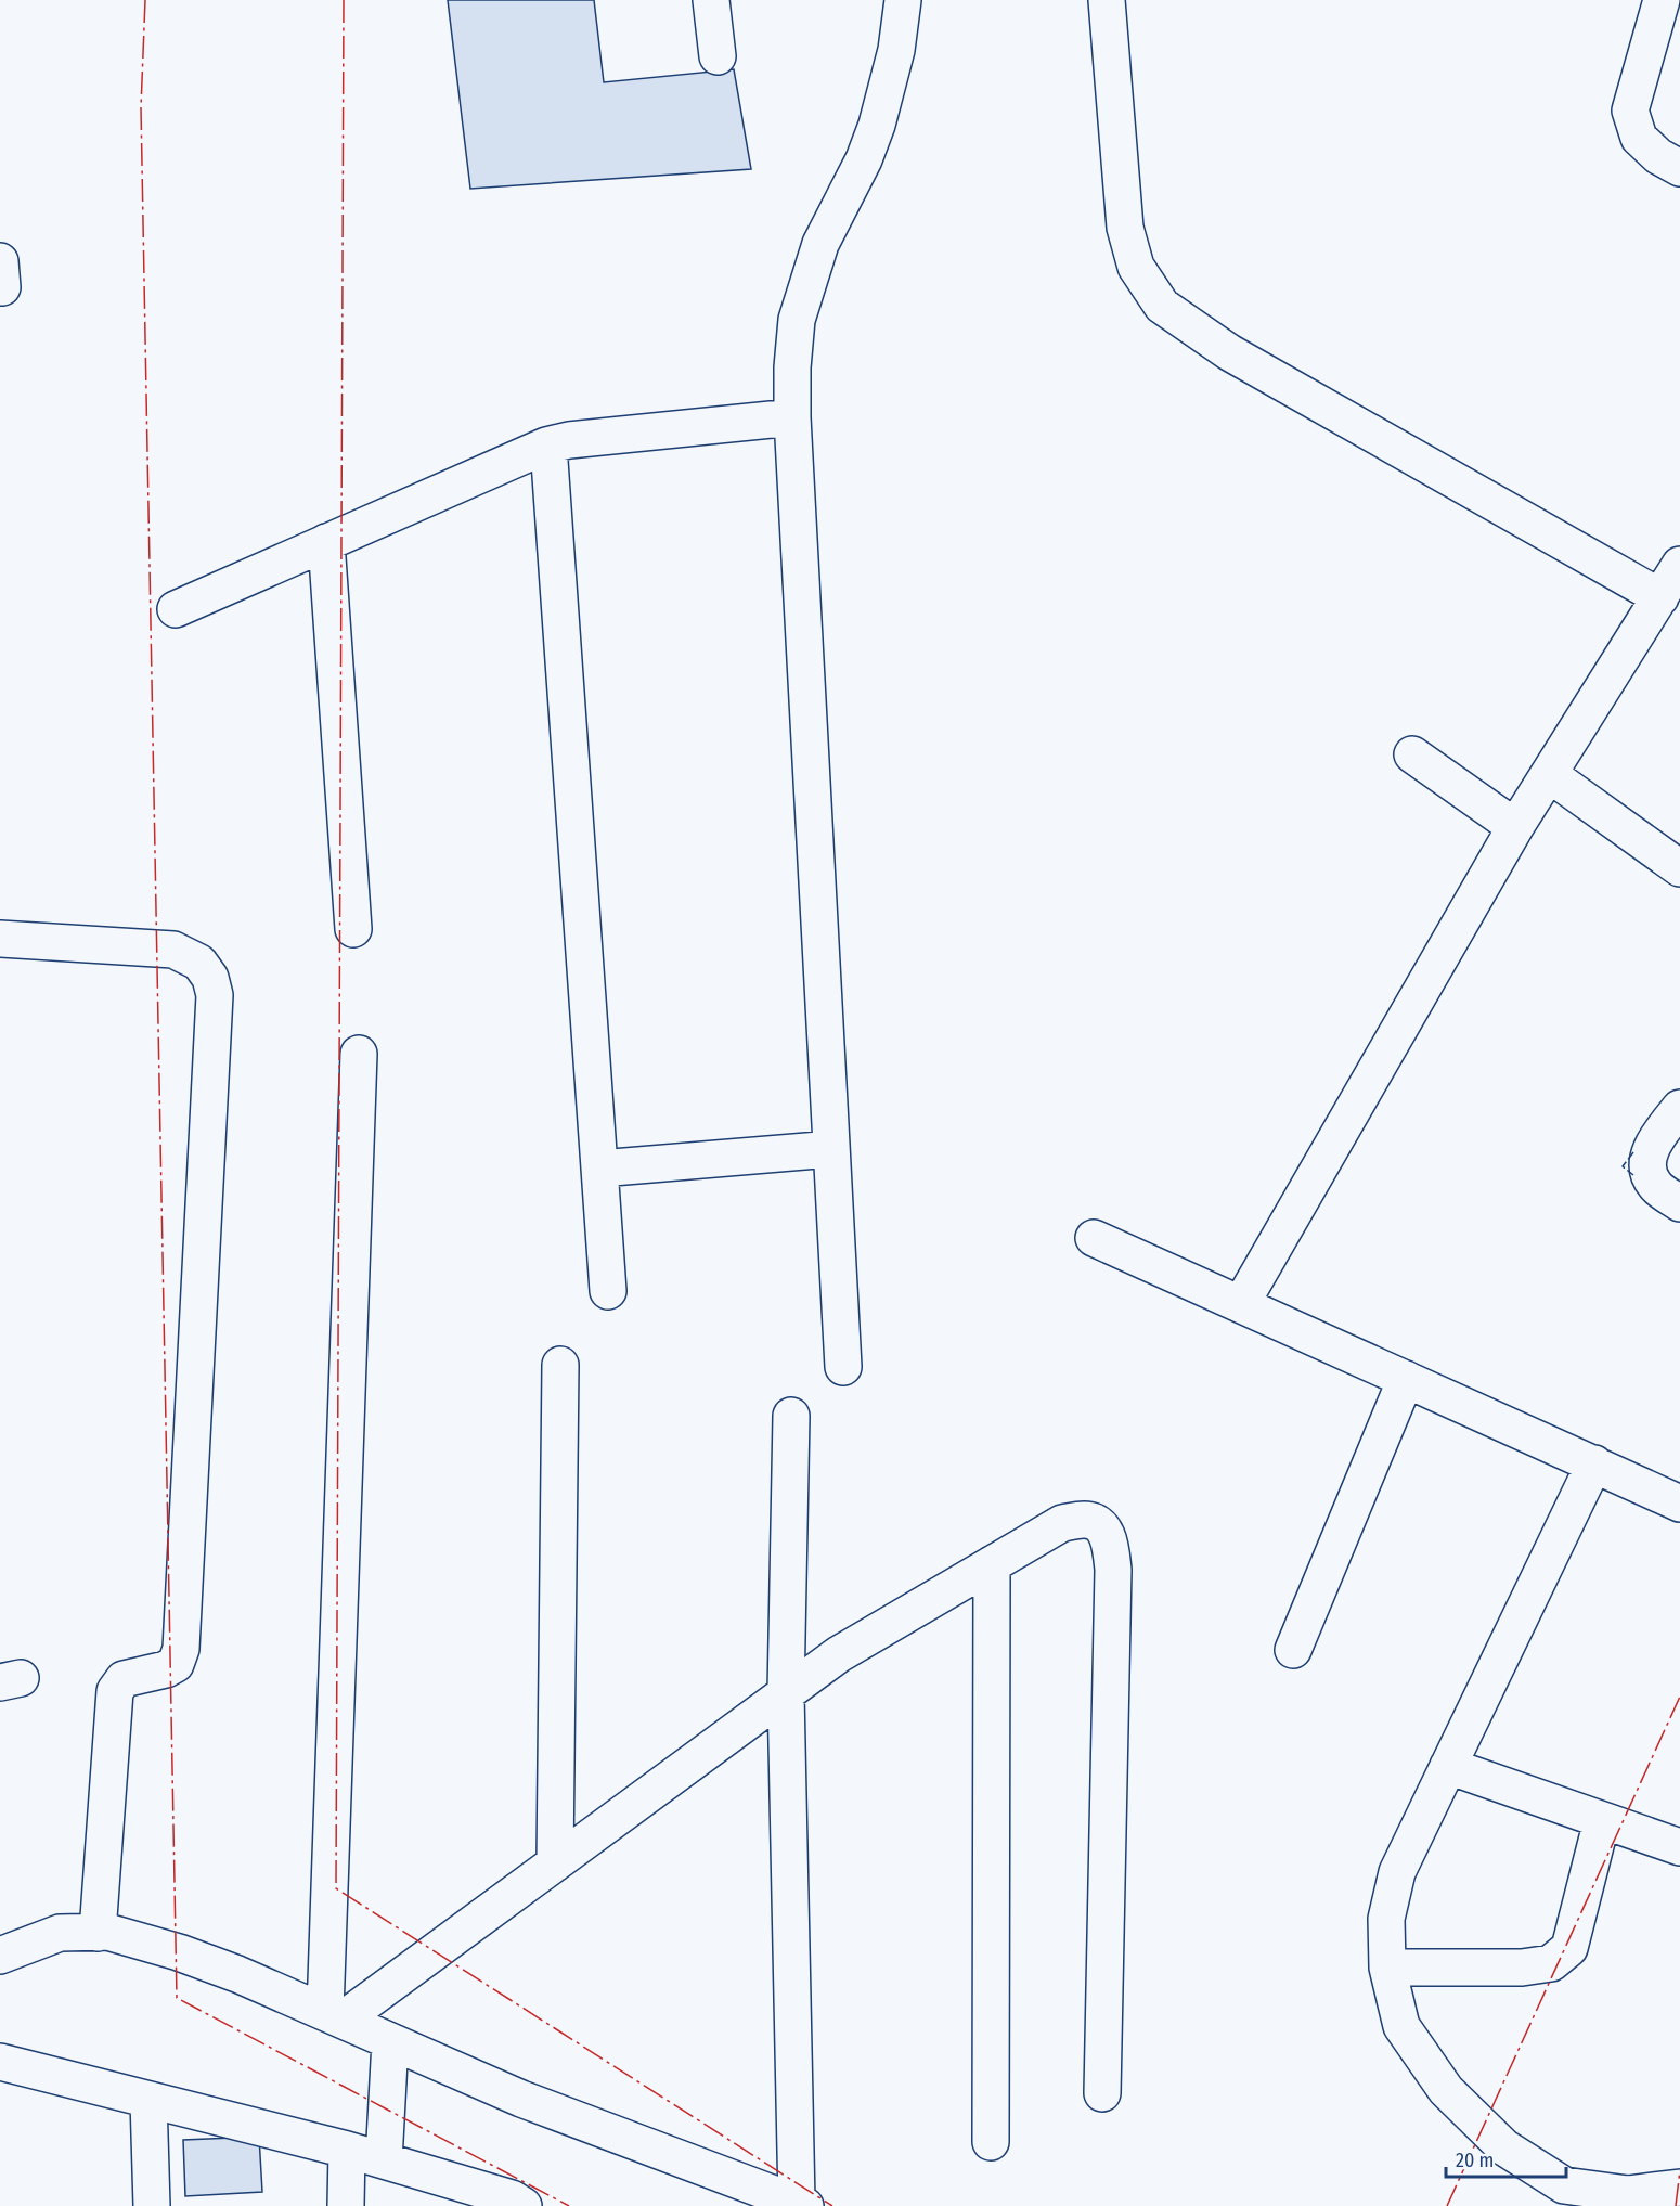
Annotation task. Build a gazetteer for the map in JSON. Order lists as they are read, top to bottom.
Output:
{
  "scale_bar": "20 m"
}
